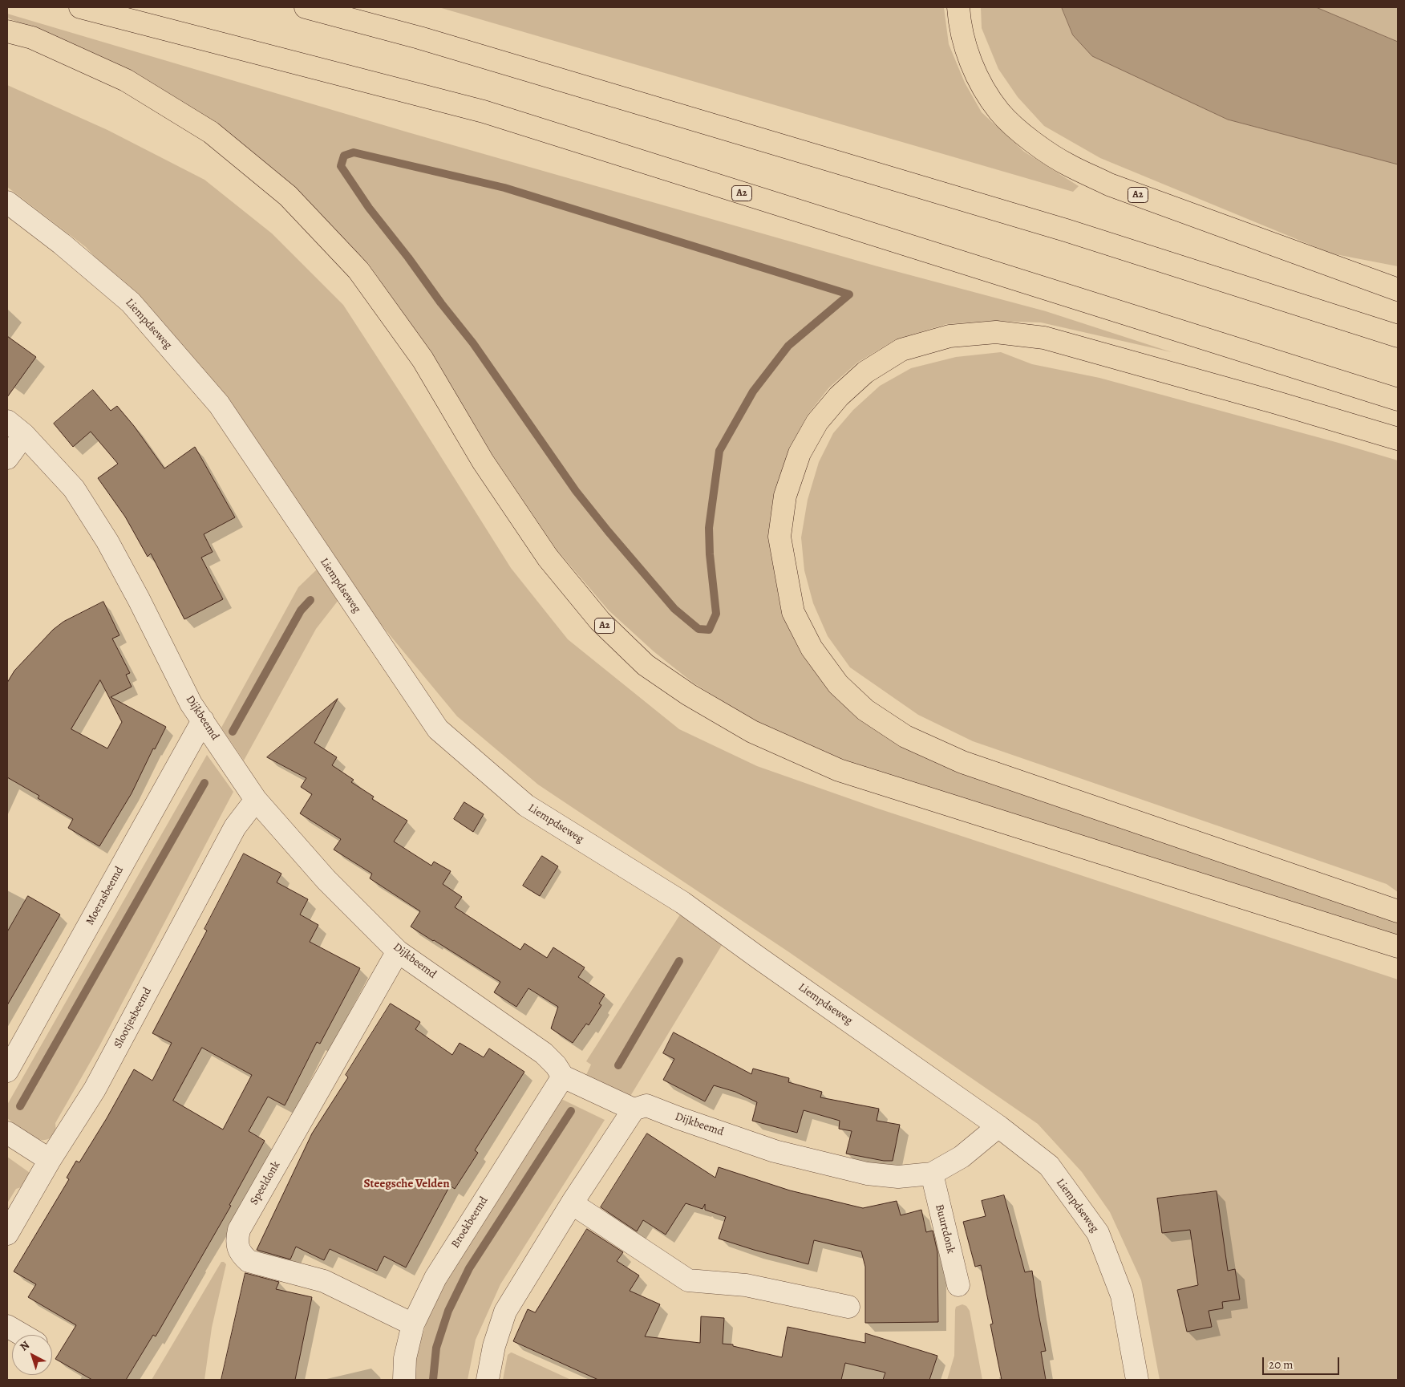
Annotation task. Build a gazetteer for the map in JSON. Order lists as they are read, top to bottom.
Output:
{
  "streets": {
    "highway": ["A2"],
    "street": [
      "Liempdseweg",
      "Dijkbeemd",
      "Moerasbeemd",
      "Slootjesbeemd",
      "Speeldonk",
      "Broekbeemd",
      "Buurtdonk"
    ]
  },
  "crossings": [
    ["Liempdseweg", "Dijkbeemd"],
    ["Dijkbeemd", "Moerasbeemd"],
    ["Dijkbeemd", "Slootjesbeemd"],
    ["Dijkbeemd", "Speeldonk"],
    ["Dijkbeemd", "Broekbeemd"],
    ["Dijkbeemd", "Buurtdonk"],
    ["Speeldonk", "Broekbeemd"]
  ],
  "districts": ["Steegsche Velden"],
  "scale_bar": "20 m",
  "north": "top left"
}
